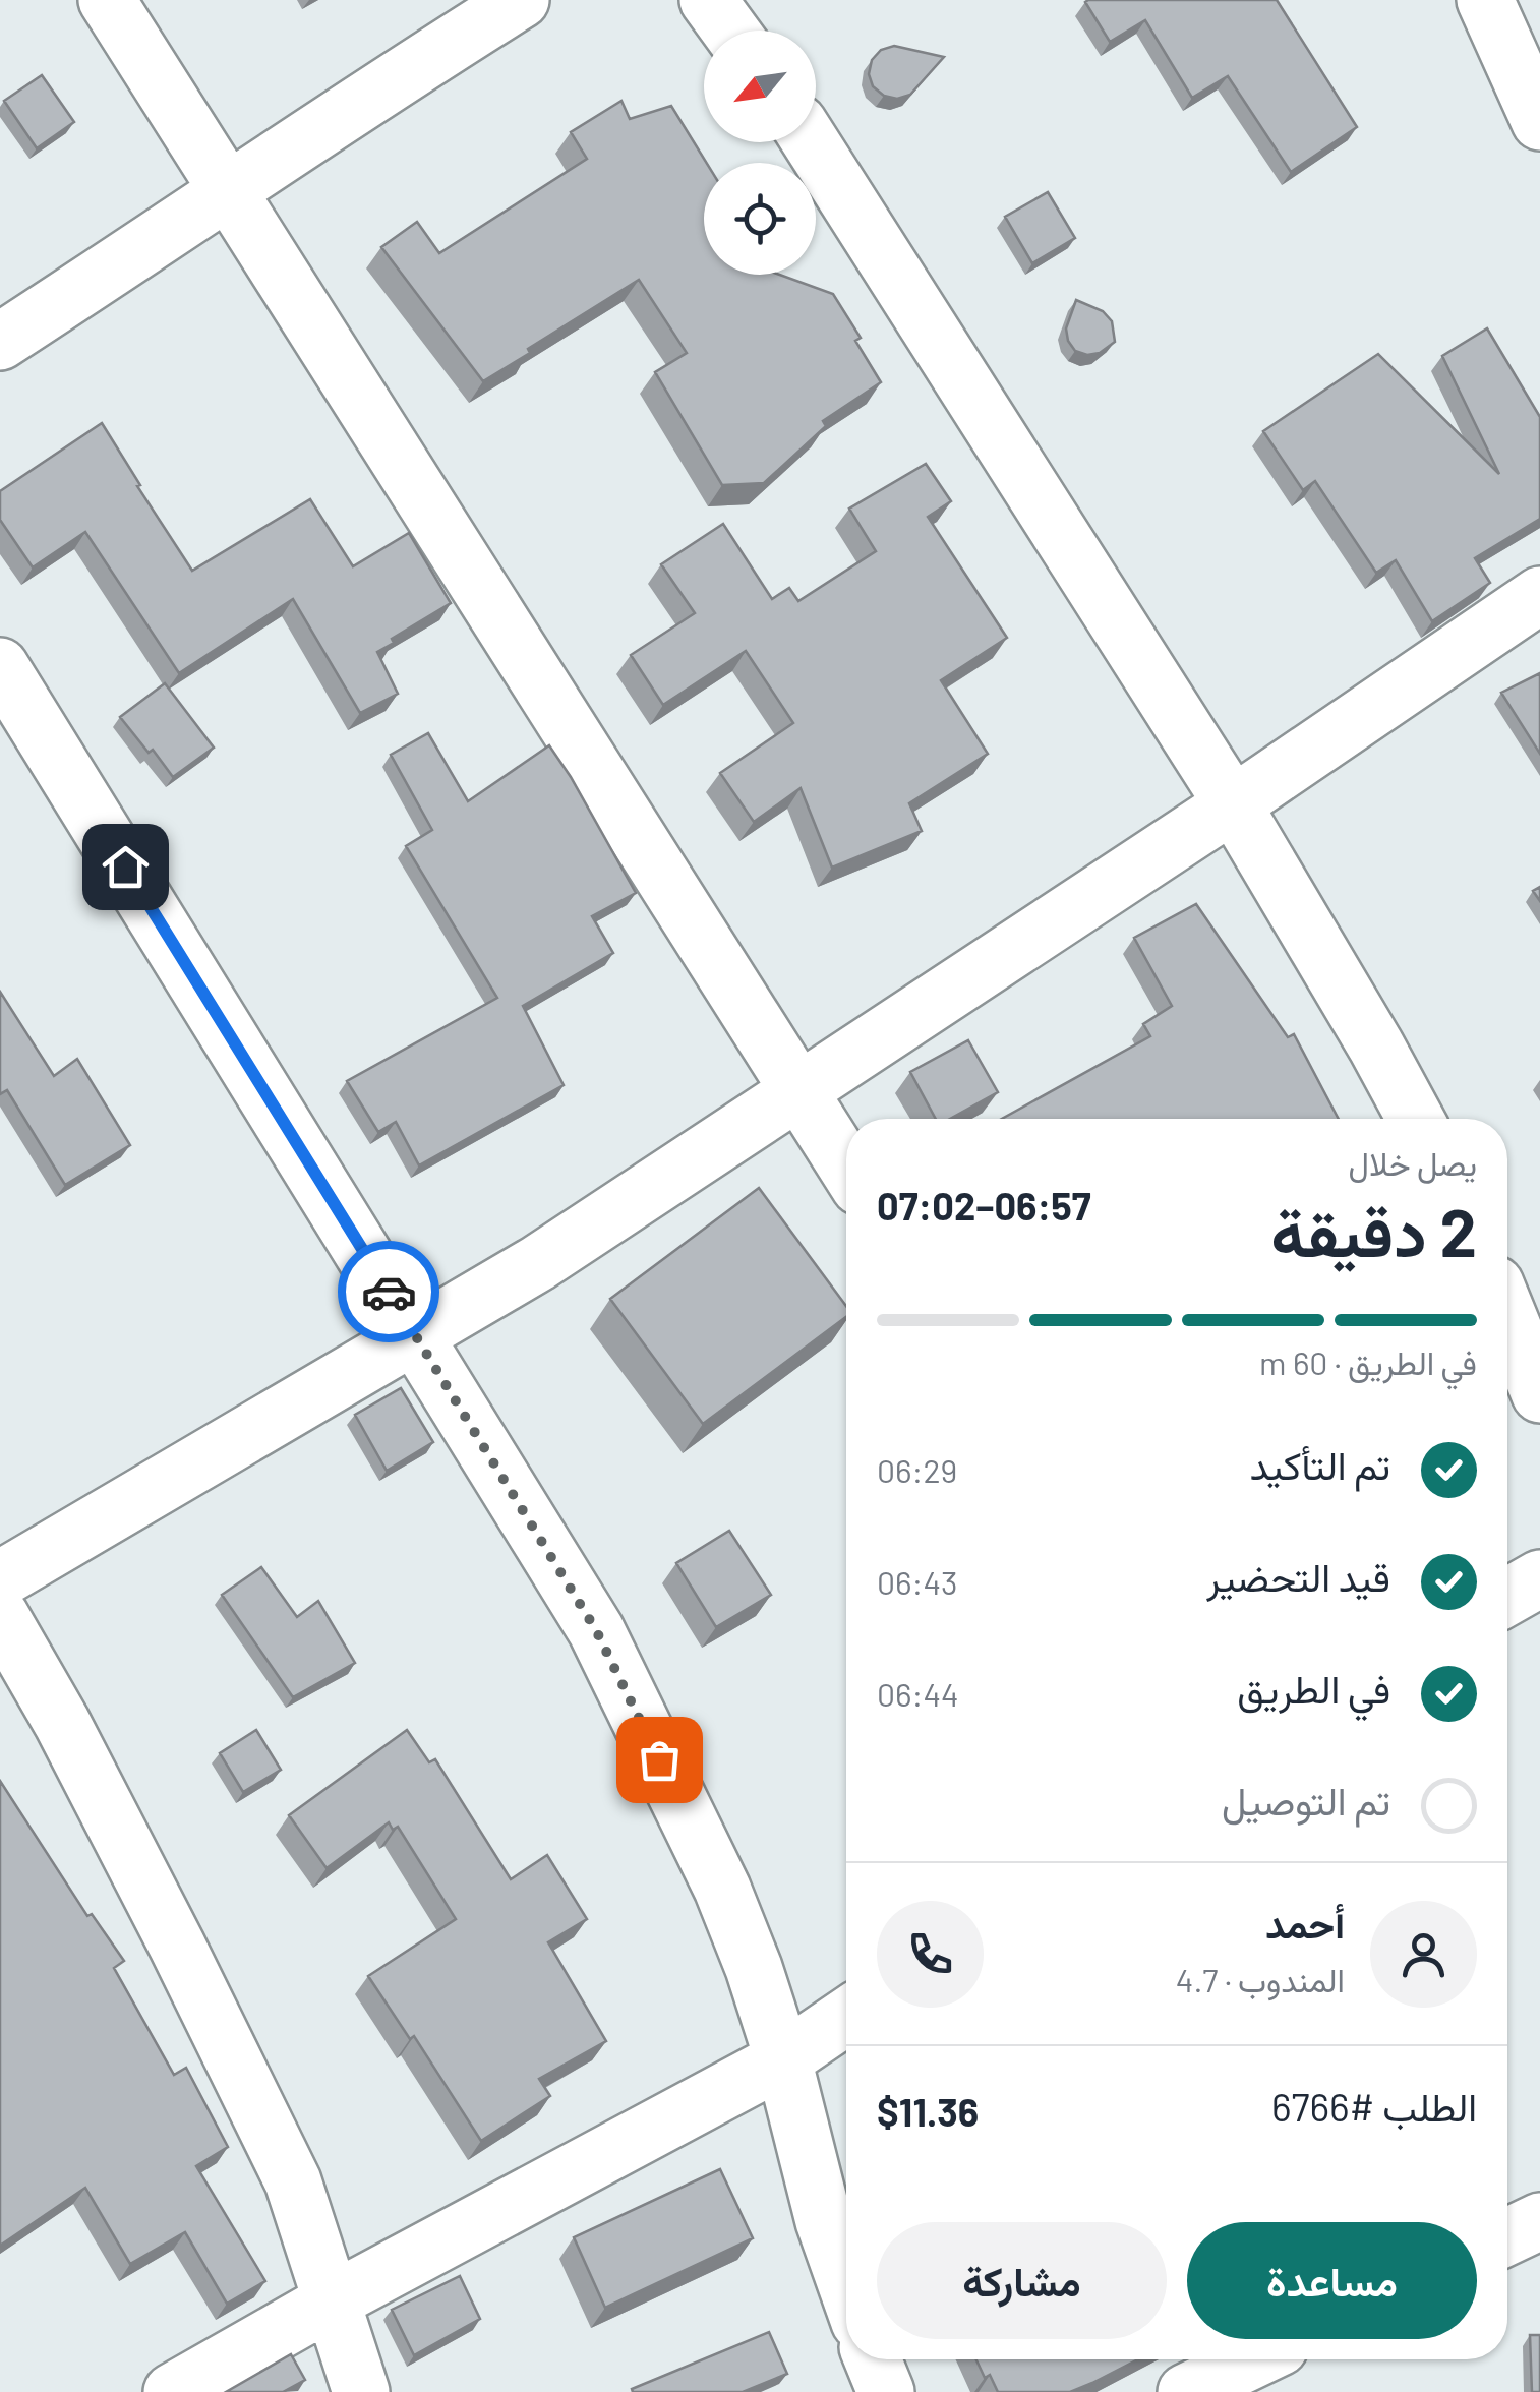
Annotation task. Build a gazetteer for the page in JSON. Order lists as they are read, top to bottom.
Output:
{
  "north": "bottom left",
  "page": {
    "heading": ["2 دقيقة", "يصل خلال", "06:57–07:02"],
    "panel": [
      "أحمد",
      "المندوب · 4.7",
      "الطلب #6766",
      "$11.36"
    ],
    "bar": "في الطريق · 60 m",
    "list": [
      ["تم التأكيد", "06:29"],
      ["قيد التحضير", "06:43"],
      ["في الطريق", "06:44"],
      "تم التوصيل"
    ],
    "buttons": ["مساعدة", "مشاركة"]
  }
}
